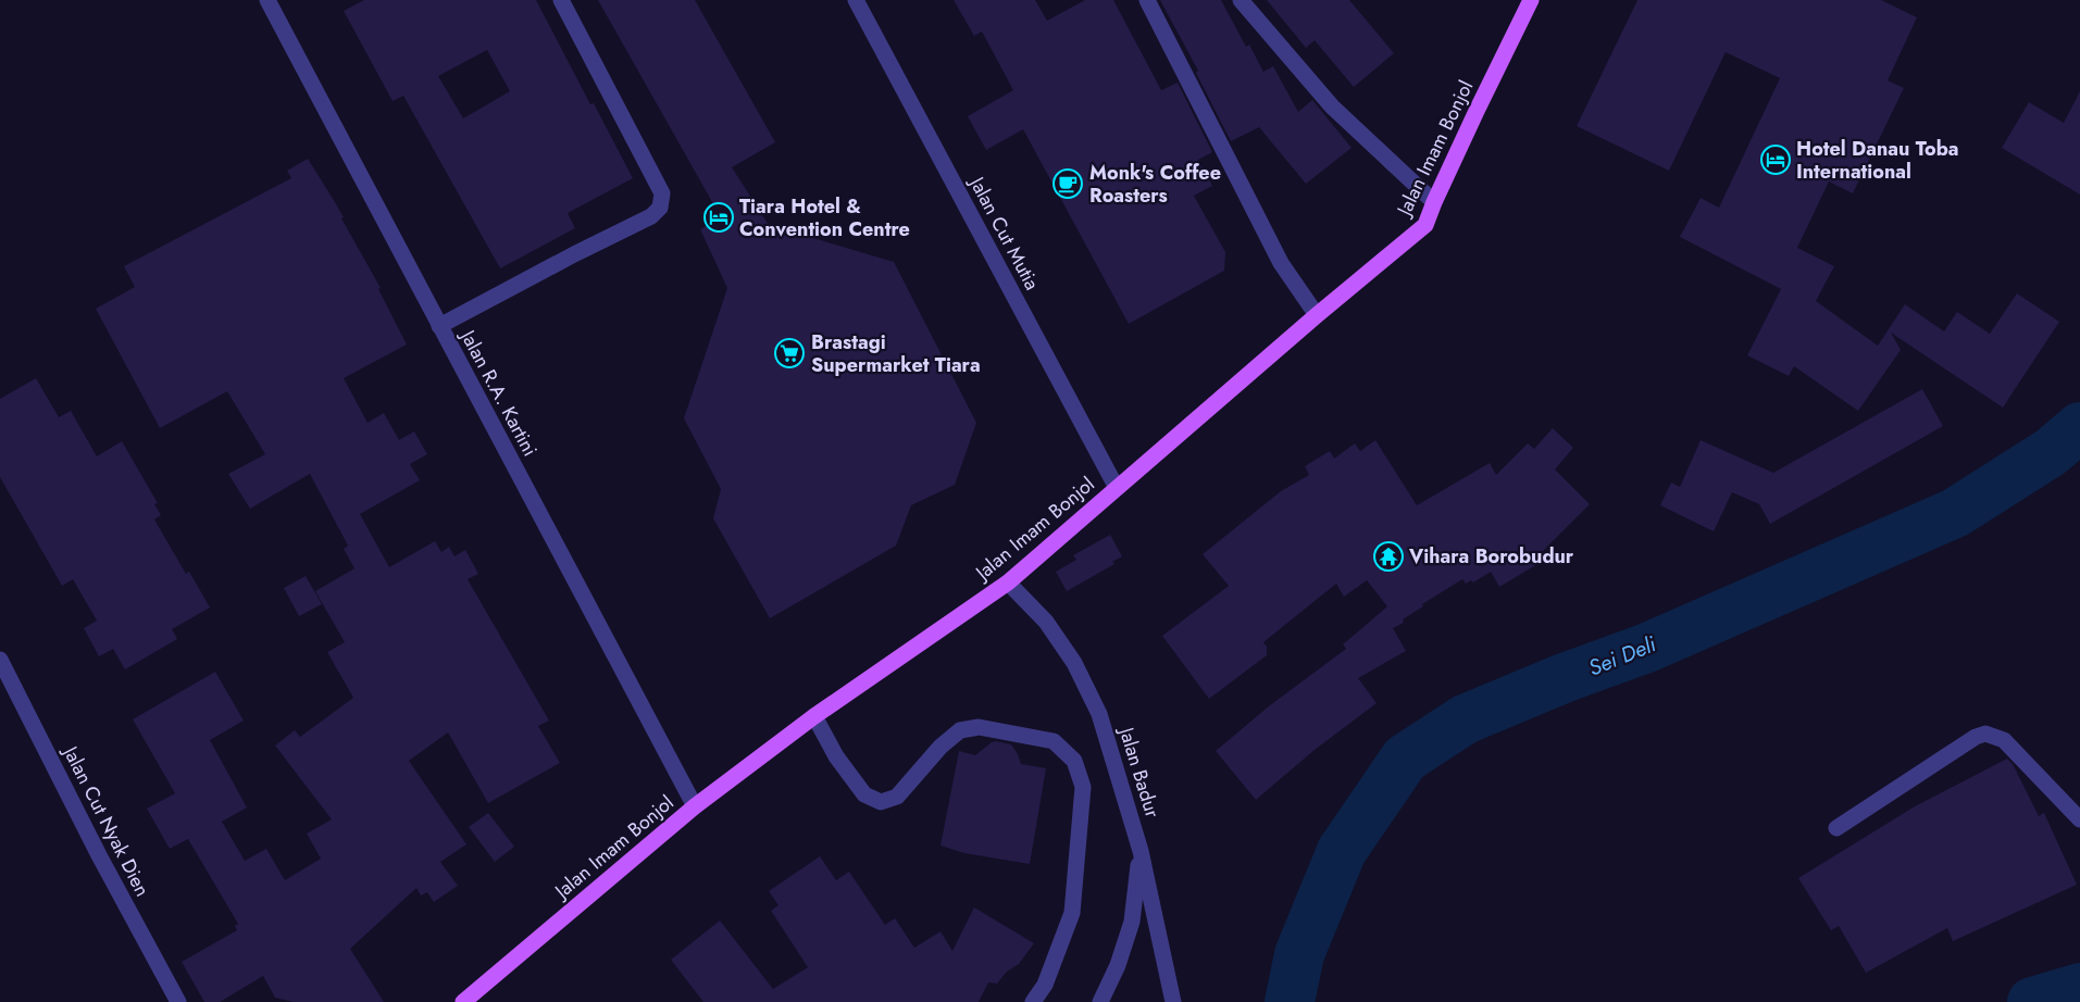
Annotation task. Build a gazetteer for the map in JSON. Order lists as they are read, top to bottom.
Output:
{
  "streets": {
    "main road": ["Jalan Imam Bonjol"],
    "street": [
      "Jalan Cut Mutia",
      "Jalan R.A. Kartini",
      "Jalan Badur",
      "Jalan Cut Nyak Dien"
    ]
  },
  "crossings": [
    ["Jalan Imam Bonjol", "Jalan Cut Mutia"],
    ["Jalan Imam Bonjol", "Jalan R.A. Kartini"],
    ["Jalan Imam Bonjol", "Jalan Badur"]
  ],
  "water": ["Sei Deli"],
  "places": {
    "hotel": ["Hotel Danau Toba International", "Tiara Hotel & Convention Centre"],
    "cafe": ["Monk's Coffee Roasters"],
    "supermarket": ["Brastagi Supermarket Tiara"],
    "temple": ["Vihara Borobudur"]
  }
}
